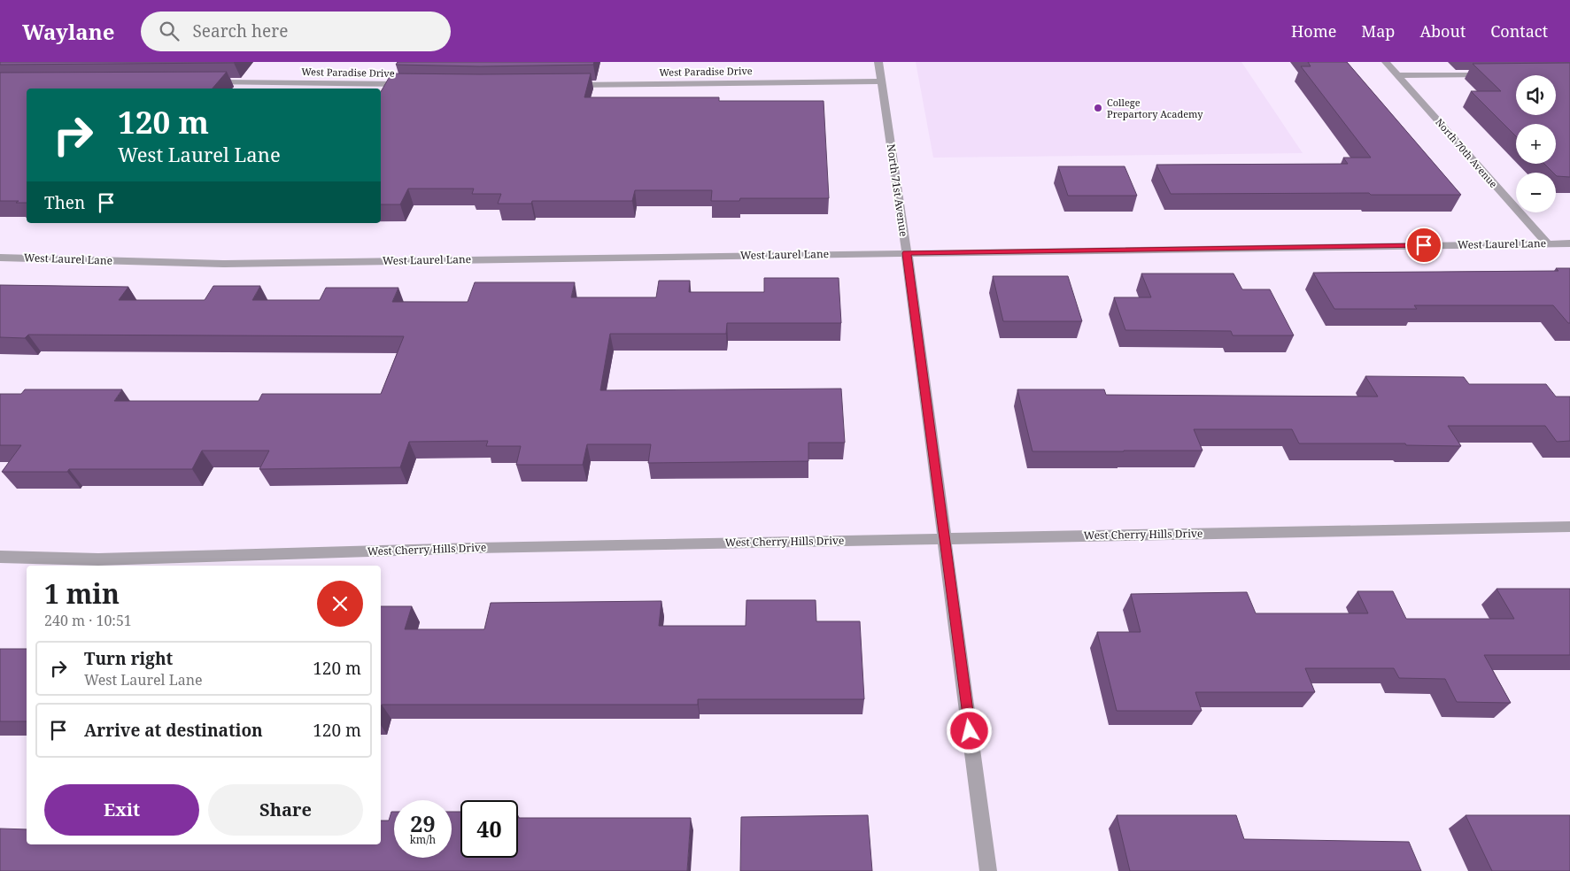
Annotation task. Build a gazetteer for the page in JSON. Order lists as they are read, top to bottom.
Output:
{
  "streets": {
    "street": [
      "West Paradise Drive",
      "North 70th Avenue",
      "North 71st Avenue",
      "West Laurel Lane",
      "West Cherry Hills Drive"
    ]
  },
  "crossings": [
    ["West Paradise Drive", "North 71st Avenue"],
    ["North 70th Avenue", "West Laurel Lane"],
    ["North 71st Avenue", "West Laurel Lane"],
    ["North 71st Avenue", "West Cherry Hills Drive"]
  ],
  "places": ["College Prepartory Academy"],
  "page": {
    "header": "Waylane",
    "search": "Search here",
    "nav": [
      "Home",
      "Map",
      "About",
      "Contact"
    ],
    "map_buttons": ["+", "−"],
    "turn": ["120 m", "West Laurel Lane"],
    "then": "Then",
    "heading": ["1 min", "240 m · 10:51"],
    "list": [
      {
        "name": "Turn right",
        "note": "West Laurel Lane",
        "value": "120 m"
      },
      {
        "name": "Arrive at destination",
        "value": "120 m"
      }
    ],
    "buttons": ["Exit", "Share"],
    "speed": "29 km/h",
    "limit": "40"
  }
}
